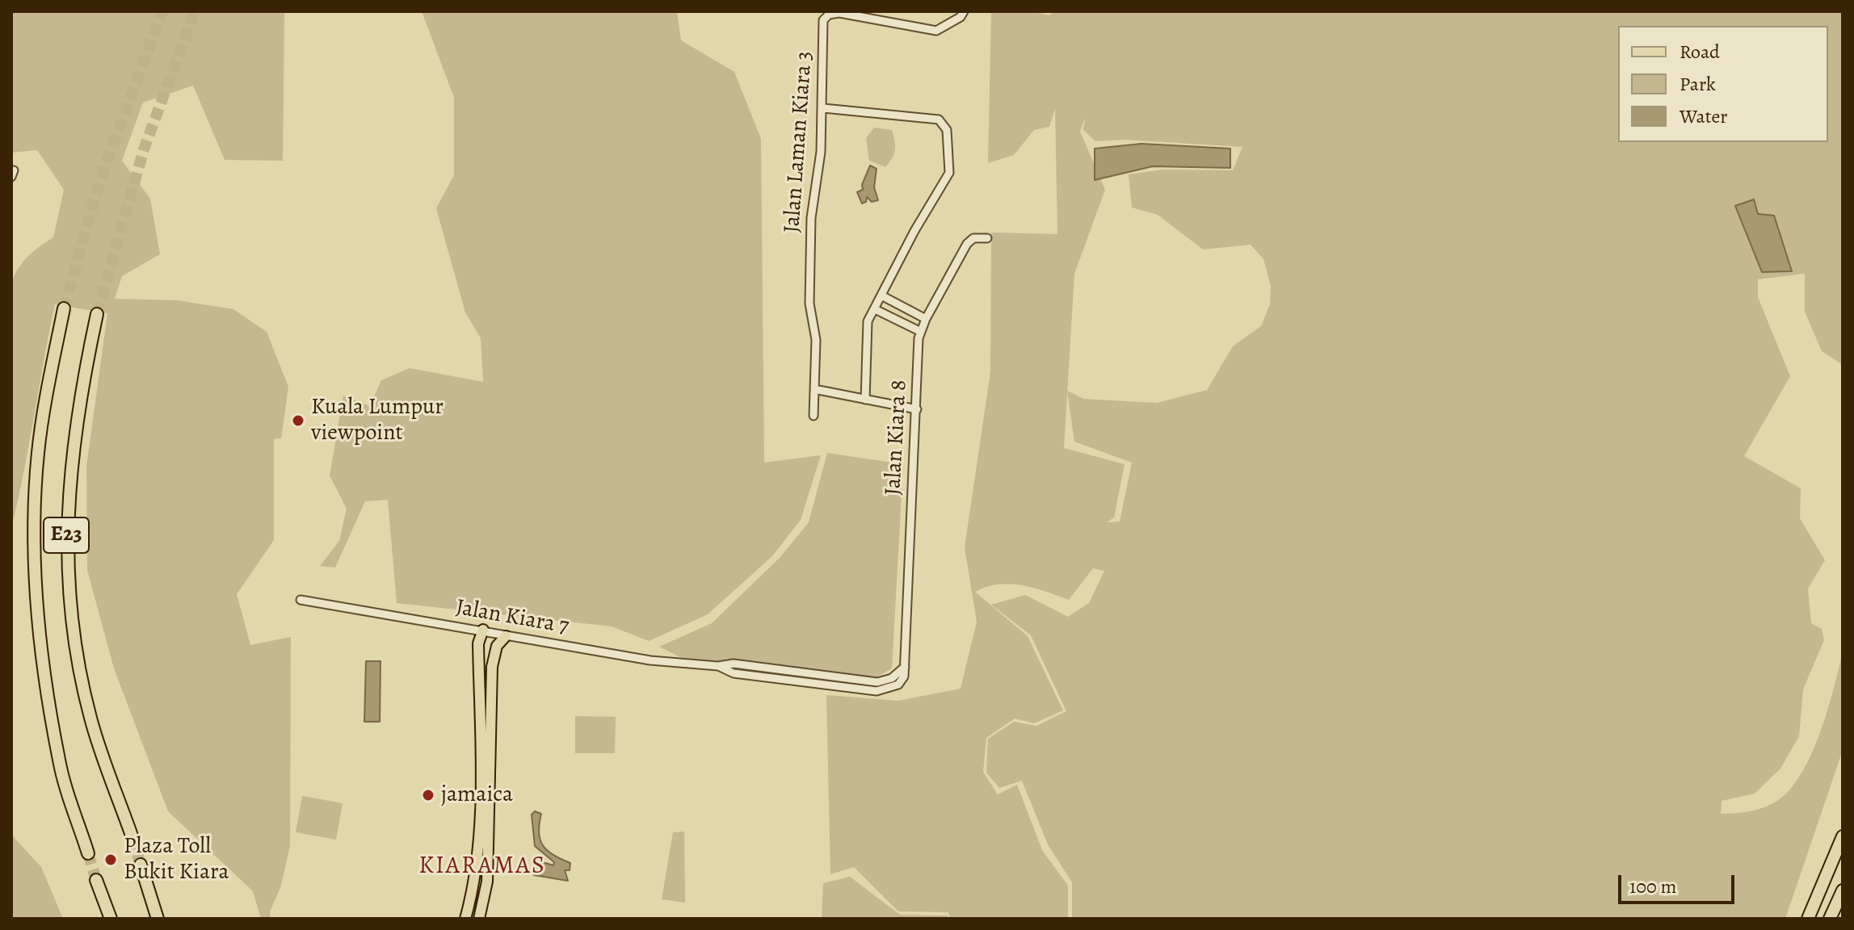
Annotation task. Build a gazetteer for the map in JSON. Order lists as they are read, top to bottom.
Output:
{
  "streets": {
    "highway": ["E23"],
    "street": ["Jalan Laman Kiara 3", "Jalan Kiara 8", "Jalan Kiara 7"]
  },
  "crossings": [
    ["Jalan Kiara 8", "Jalan Kiara 7"]
  ],
  "districts": ["KIARAMAS"],
  "places": ["Kuala Lumpur viewpoint", "jamaica", "Plaza Toll Bukit Kiara"],
  "legend": ["Road", "Park", "Water"],
  "scale_bar": "100 m"
}
